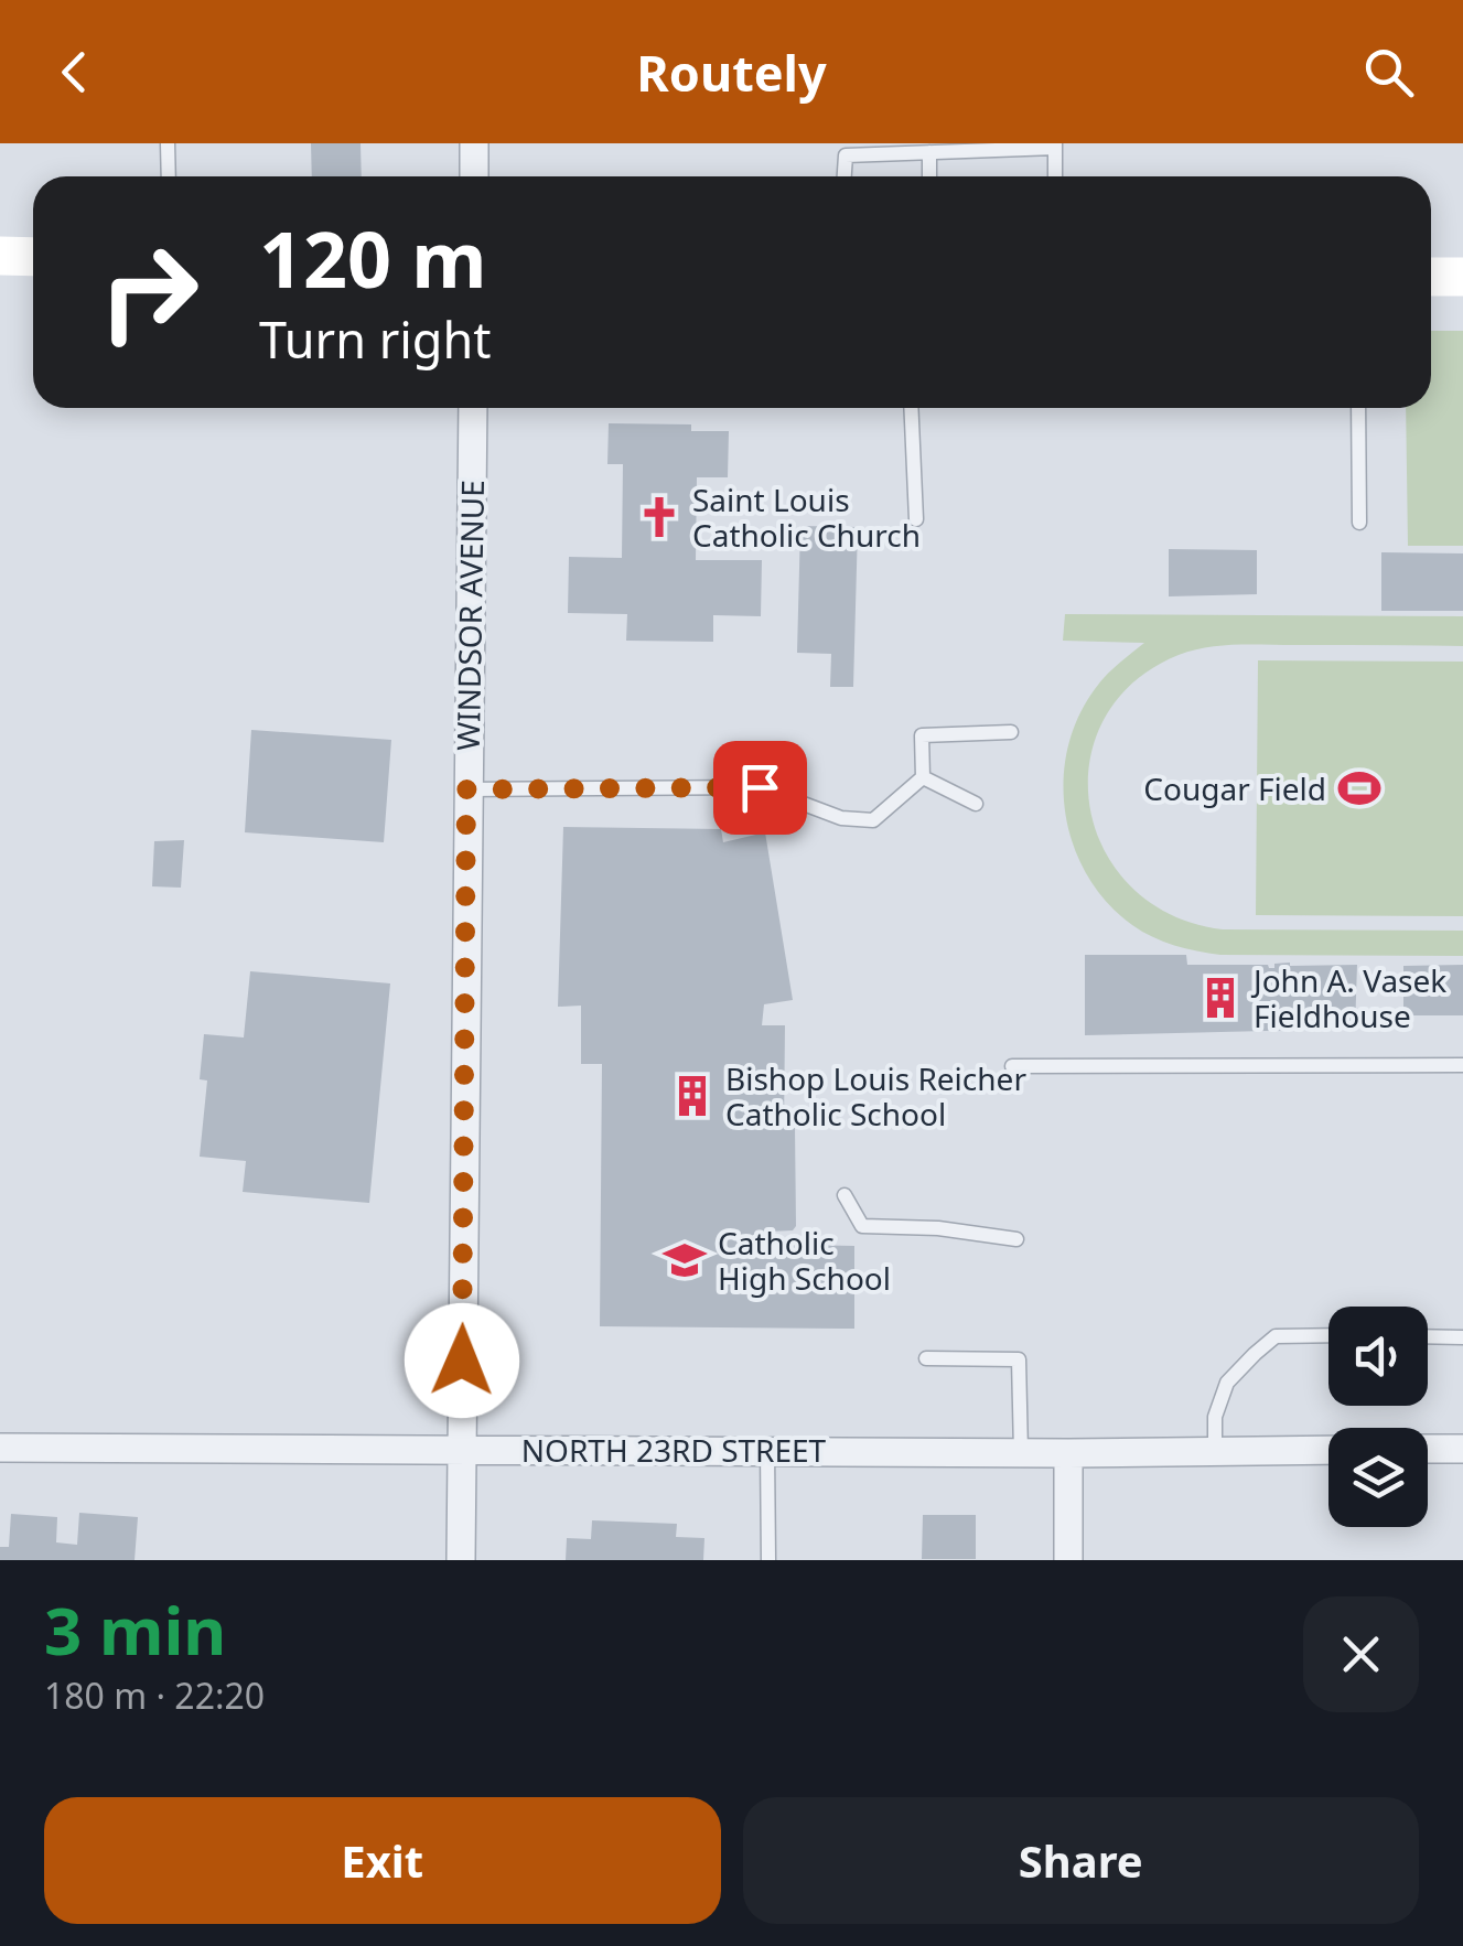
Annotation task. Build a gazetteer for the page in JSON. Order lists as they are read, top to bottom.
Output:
{
  "streets": {
    "street": ["WINDSOR AVENUE", "NORTH 23RD STREET"]
  },
  "crossings": [
    ["WINDSOR AVENUE", "NORTH 23RD STREET"]
  ],
  "places": {
    "church": ["Saint Louis Catholic Church"],
    "sports": ["Cougar Field"],
    "building": ["John A. Vasek Fieldhouse", "Bishop Louis Reicher Catholic School"],
    "school or university": ["Catholic High School"]
  },
  "page": {
    "header": "Routely",
    "turn": ["120 m", "Turn right"],
    "heading": ["3 min", "180 m · 22:20"],
    "buttons": ["Exit", "Share"]
  }
}
